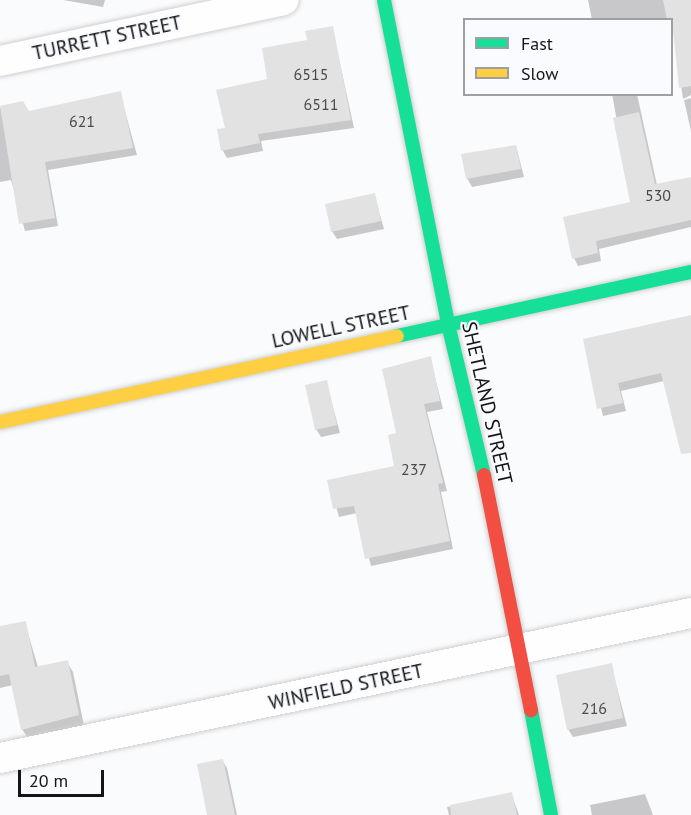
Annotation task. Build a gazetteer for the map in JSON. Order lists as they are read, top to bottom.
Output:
{
  "streets": {
    "street": [
      "TURRETT STREET",
      "LOWELL STREET",
      "SHETLAND STREET",
      "WINFIELD STREET"
    ]
  },
  "crossings": [
    ["LOWELL STREET", "SHETLAND STREET"],
    ["SHETLAND STREET", "WINFIELD STREET"]
  ],
  "house_numbers": [
    "6515",
    "6511",
    "621",
    "530",
    "237",
    "216"
  ],
  "legend": ["Fast", "Slow"],
  "scale_bar": "20 m"
}
